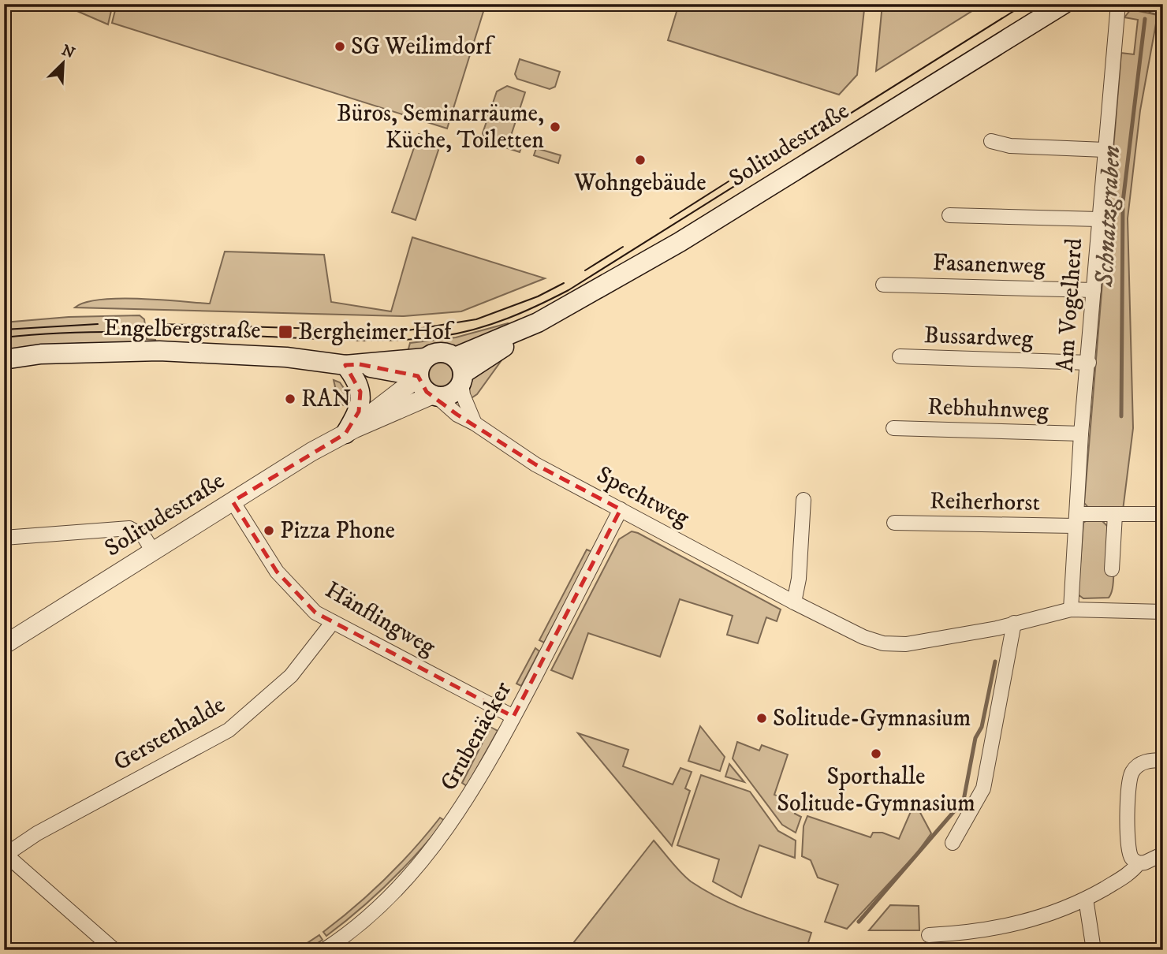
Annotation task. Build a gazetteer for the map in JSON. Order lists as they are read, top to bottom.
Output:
{
  "streets": {
    "main road": ["Solitudestraße", "Engelbergstraße"],
    "street": [
      "Fasanenweg",
      "Am Vogelherd",
      "Bussardweg",
      "Rebhuhnweg",
      "Spechtweg",
      "Reiherhorst",
      "Hänflingweg",
      "Gerstenhalde",
      "Grubenäcker"
    ]
  },
  "crossings": [
    ["Solitudestraße", "Engelbergstraße"],
    ["Solitudestraße", "Spechtweg"],
    ["Solitudestraße", "Hänflingweg"],
    ["Fasanenweg", "Am Vogelherd"],
    ["Am Vogelherd", "Bussardweg"],
    ["Am Vogelherd", "Rebhuhnweg"],
    ["Am Vogelherd", "Spechtweg"],
    ["Am Vogelherd", "Reiherhorst"],
    ["Engelbergstraße", "Spechtweg"],
    ["Spechtweg", "Grubenäcker"],
    ["Hänflingweg", "Gerstenhalde"],
    ["Hänflingweg", "Grubenäcker"]
  ],
  "water": ["Schnatzgraben"],
  "places": {
    "other": [
      "SG Weilimdorf",
      "Büros, Seminarräume, Küche, Toiletten",
      "Wohngebäude",
      "RAN",
      "Pizza Phone",
      "Solitude-Gymnasium",
      "Sporthalle Solitude-Gymnasium"
    ],
    "transit": ["Bergheimer Hof"]
  },
  "north": "top right"
}
